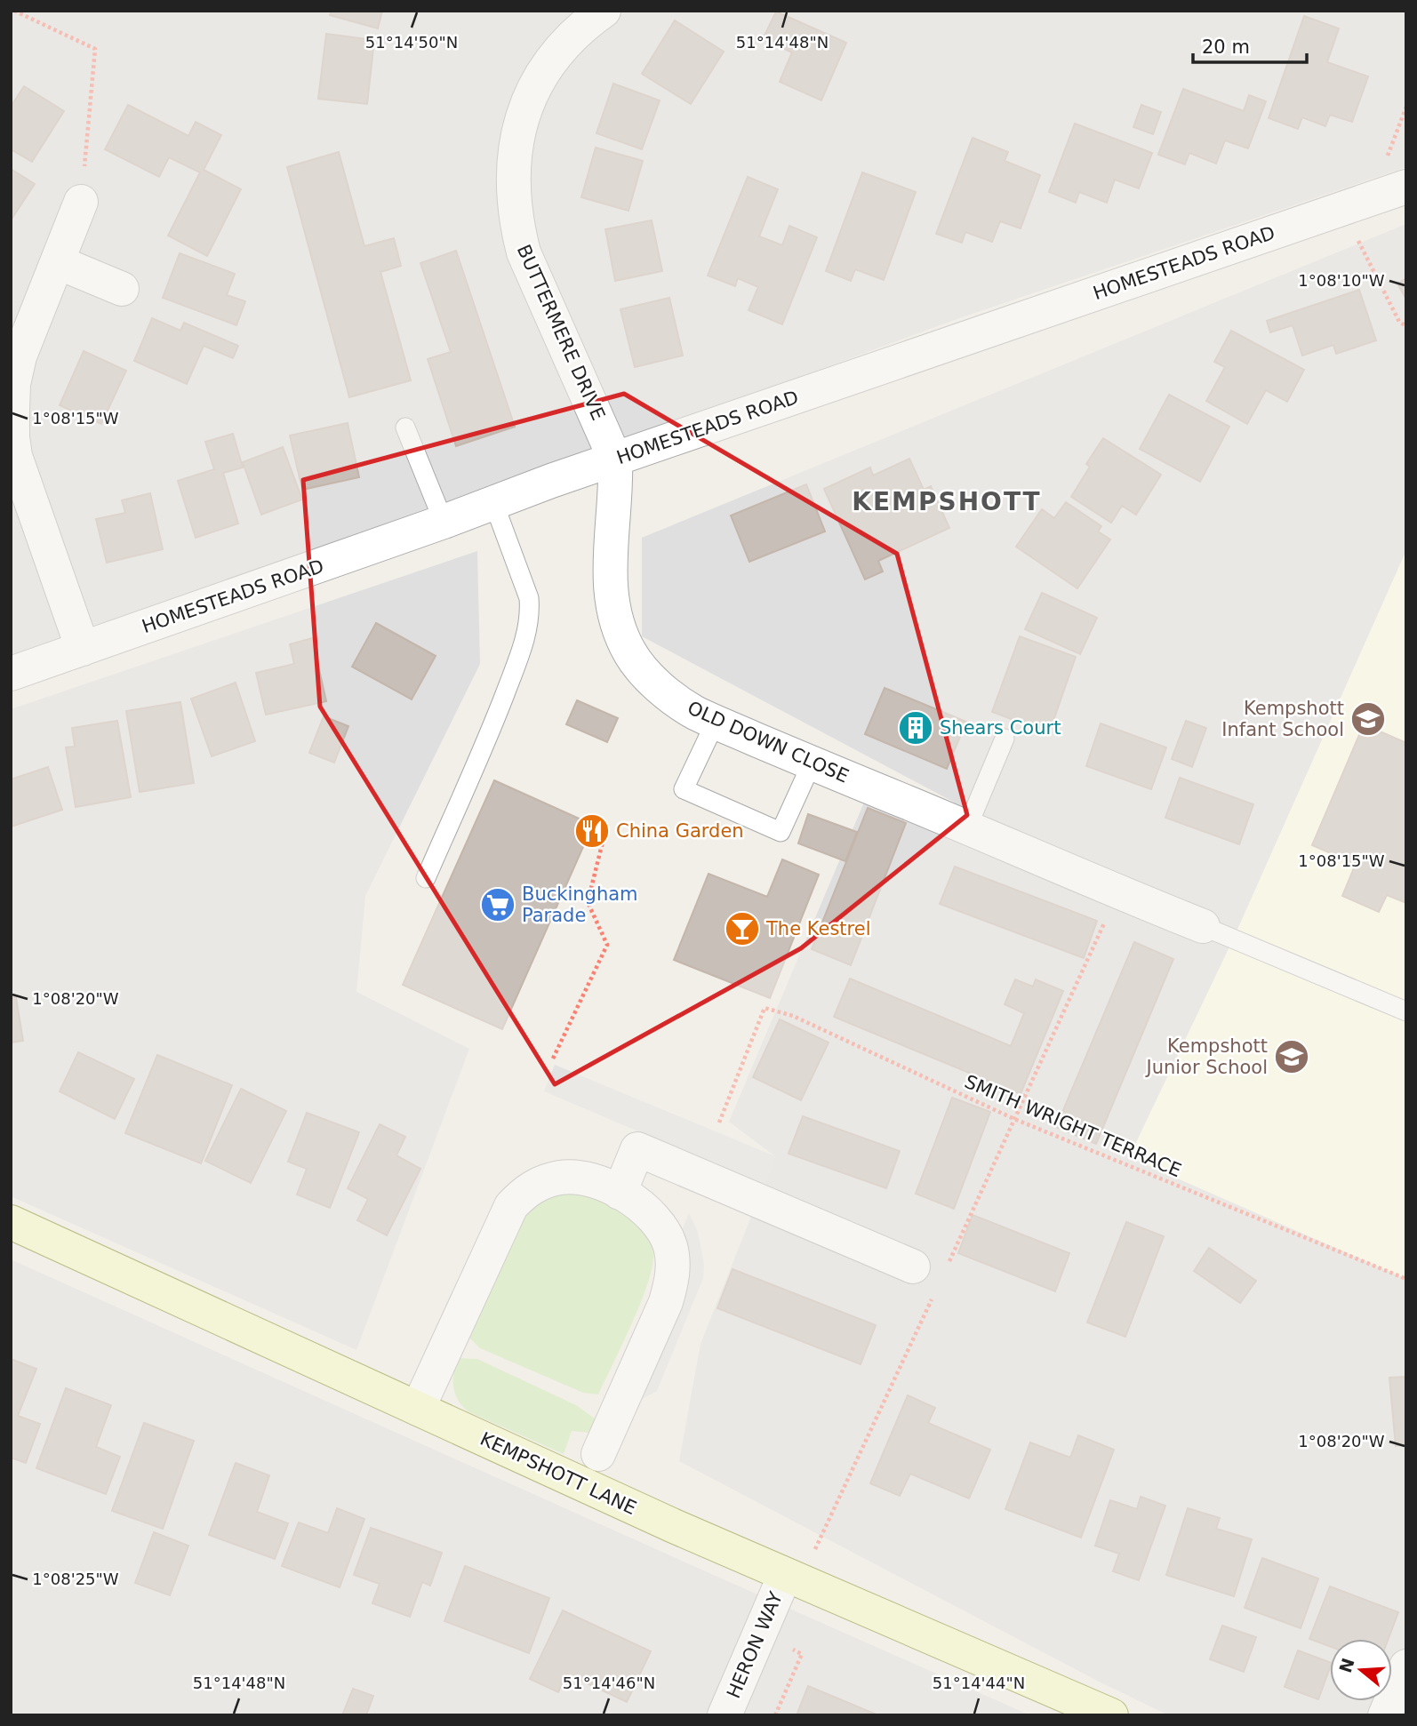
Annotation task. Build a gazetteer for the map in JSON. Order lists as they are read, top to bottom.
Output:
{
  "streets": {
    "street": [
      "HOMESTEADS ROAD",
      "BUTTERMERE DRIVE",
      "OLD DOWN CLOSE",
      "KEMPSHOTT LANE",
      "HERON WAY"
    ],
    "path": ["SMITH WRIGHT TERRACE"]
  },
  "crossings": [
    ["HOMESTEADS ROAD", "BUTTERMERE DRIVE"],
    ["HOMESTEADS ROAD", "OLD DOWN CLOSE"],
    ["BUTTERMERE DRIVE", "OLD DOWN CLOSE"],
    ["KEMPSHOTT LANE", "HERON WAY"]
  ],
  "districts": ["KEMPSHOTT"],
  "places": {
    "school or university": ["Kempshott Infant School", "Kempshott Junior School"],
    "building": ["Shears Court"],
    "restaurant": ["China Garden"],
    "supermarket": ["Buckingham Parade"],
    "bar": ["The Kestrel"]
  },
  "scale_bar": "20 m",
  "north": "left",
  "coordinates": [
    "51°14'50\"N",
    "51°14'48\"N",
    "1°08'10\"W",
    "1°08'15\"W",
    "1°08'20\"W",
    "1°08'25\"W",
    "51°14'46\"N",
    "51°14'44\"N"
  ]
}
